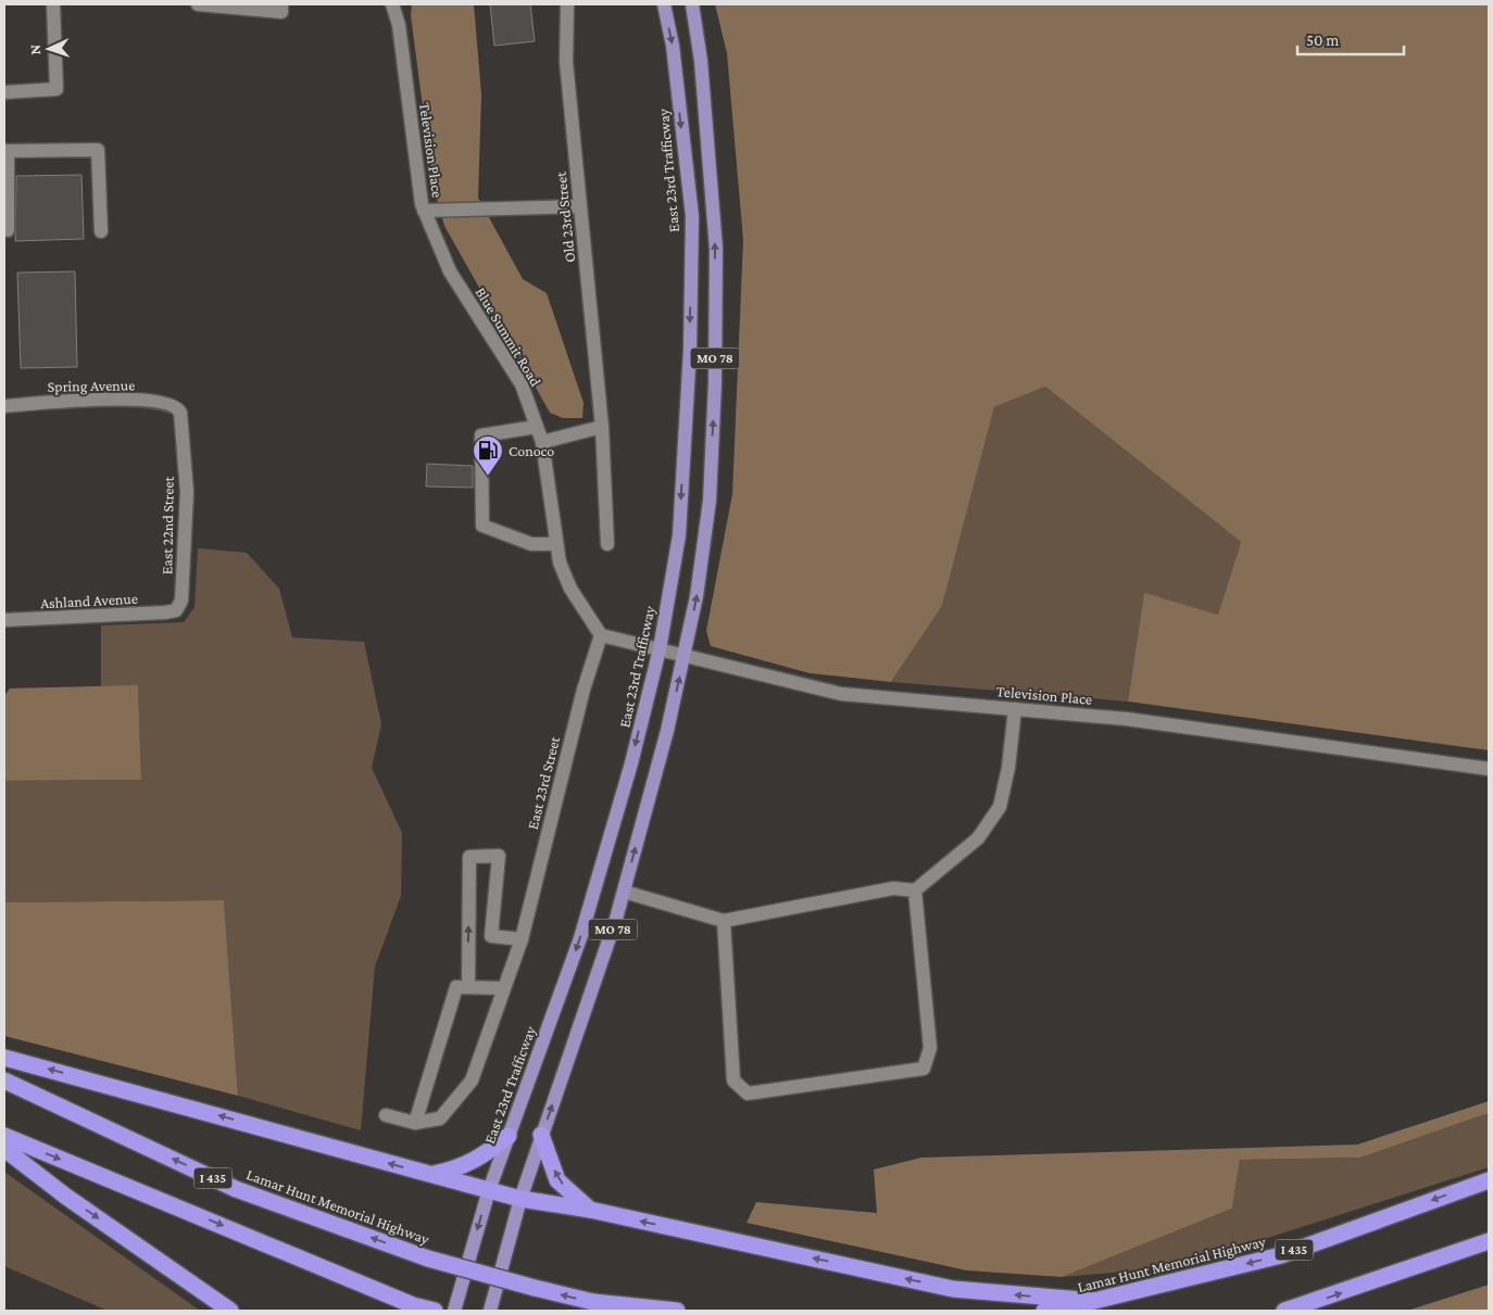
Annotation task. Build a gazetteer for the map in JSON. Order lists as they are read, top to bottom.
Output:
{
  "streets": {
    "highway": ["I 435", "Lamar Hunt Memorial Highway"],
    "main road": ["East 23rd Trafficway", "MO 78"],
    "street": [
      "Television Place",
      "Old 23rd Street",
      "Blue Summit Road",
      "Spring Avenue",
      "East 22nd Street",
      "Ashland Avenue",
      "East 23rd Street"
    ]
  },
  "crossings": [
    ["Television Place", "East 23rd Trafficway"],
    ["Television Place", "Old 23rd Street"],
    ["Television Place", "Blue Summit Road"],
    ["Television Place", "MO 78"],
    ["Television Place", "East 23rd Street"],
    ["Blue Summit Road", "East 23rd Street"],
    ["Spring Avenue", "East 22nd Street"],
    ["East 22nd Street", "Ashland Avenue"]
  ],
  "places": {
    "fuel station": ["Conoco"]
  },
  "scale_bar": "50 m",
  "north": "left"
}
